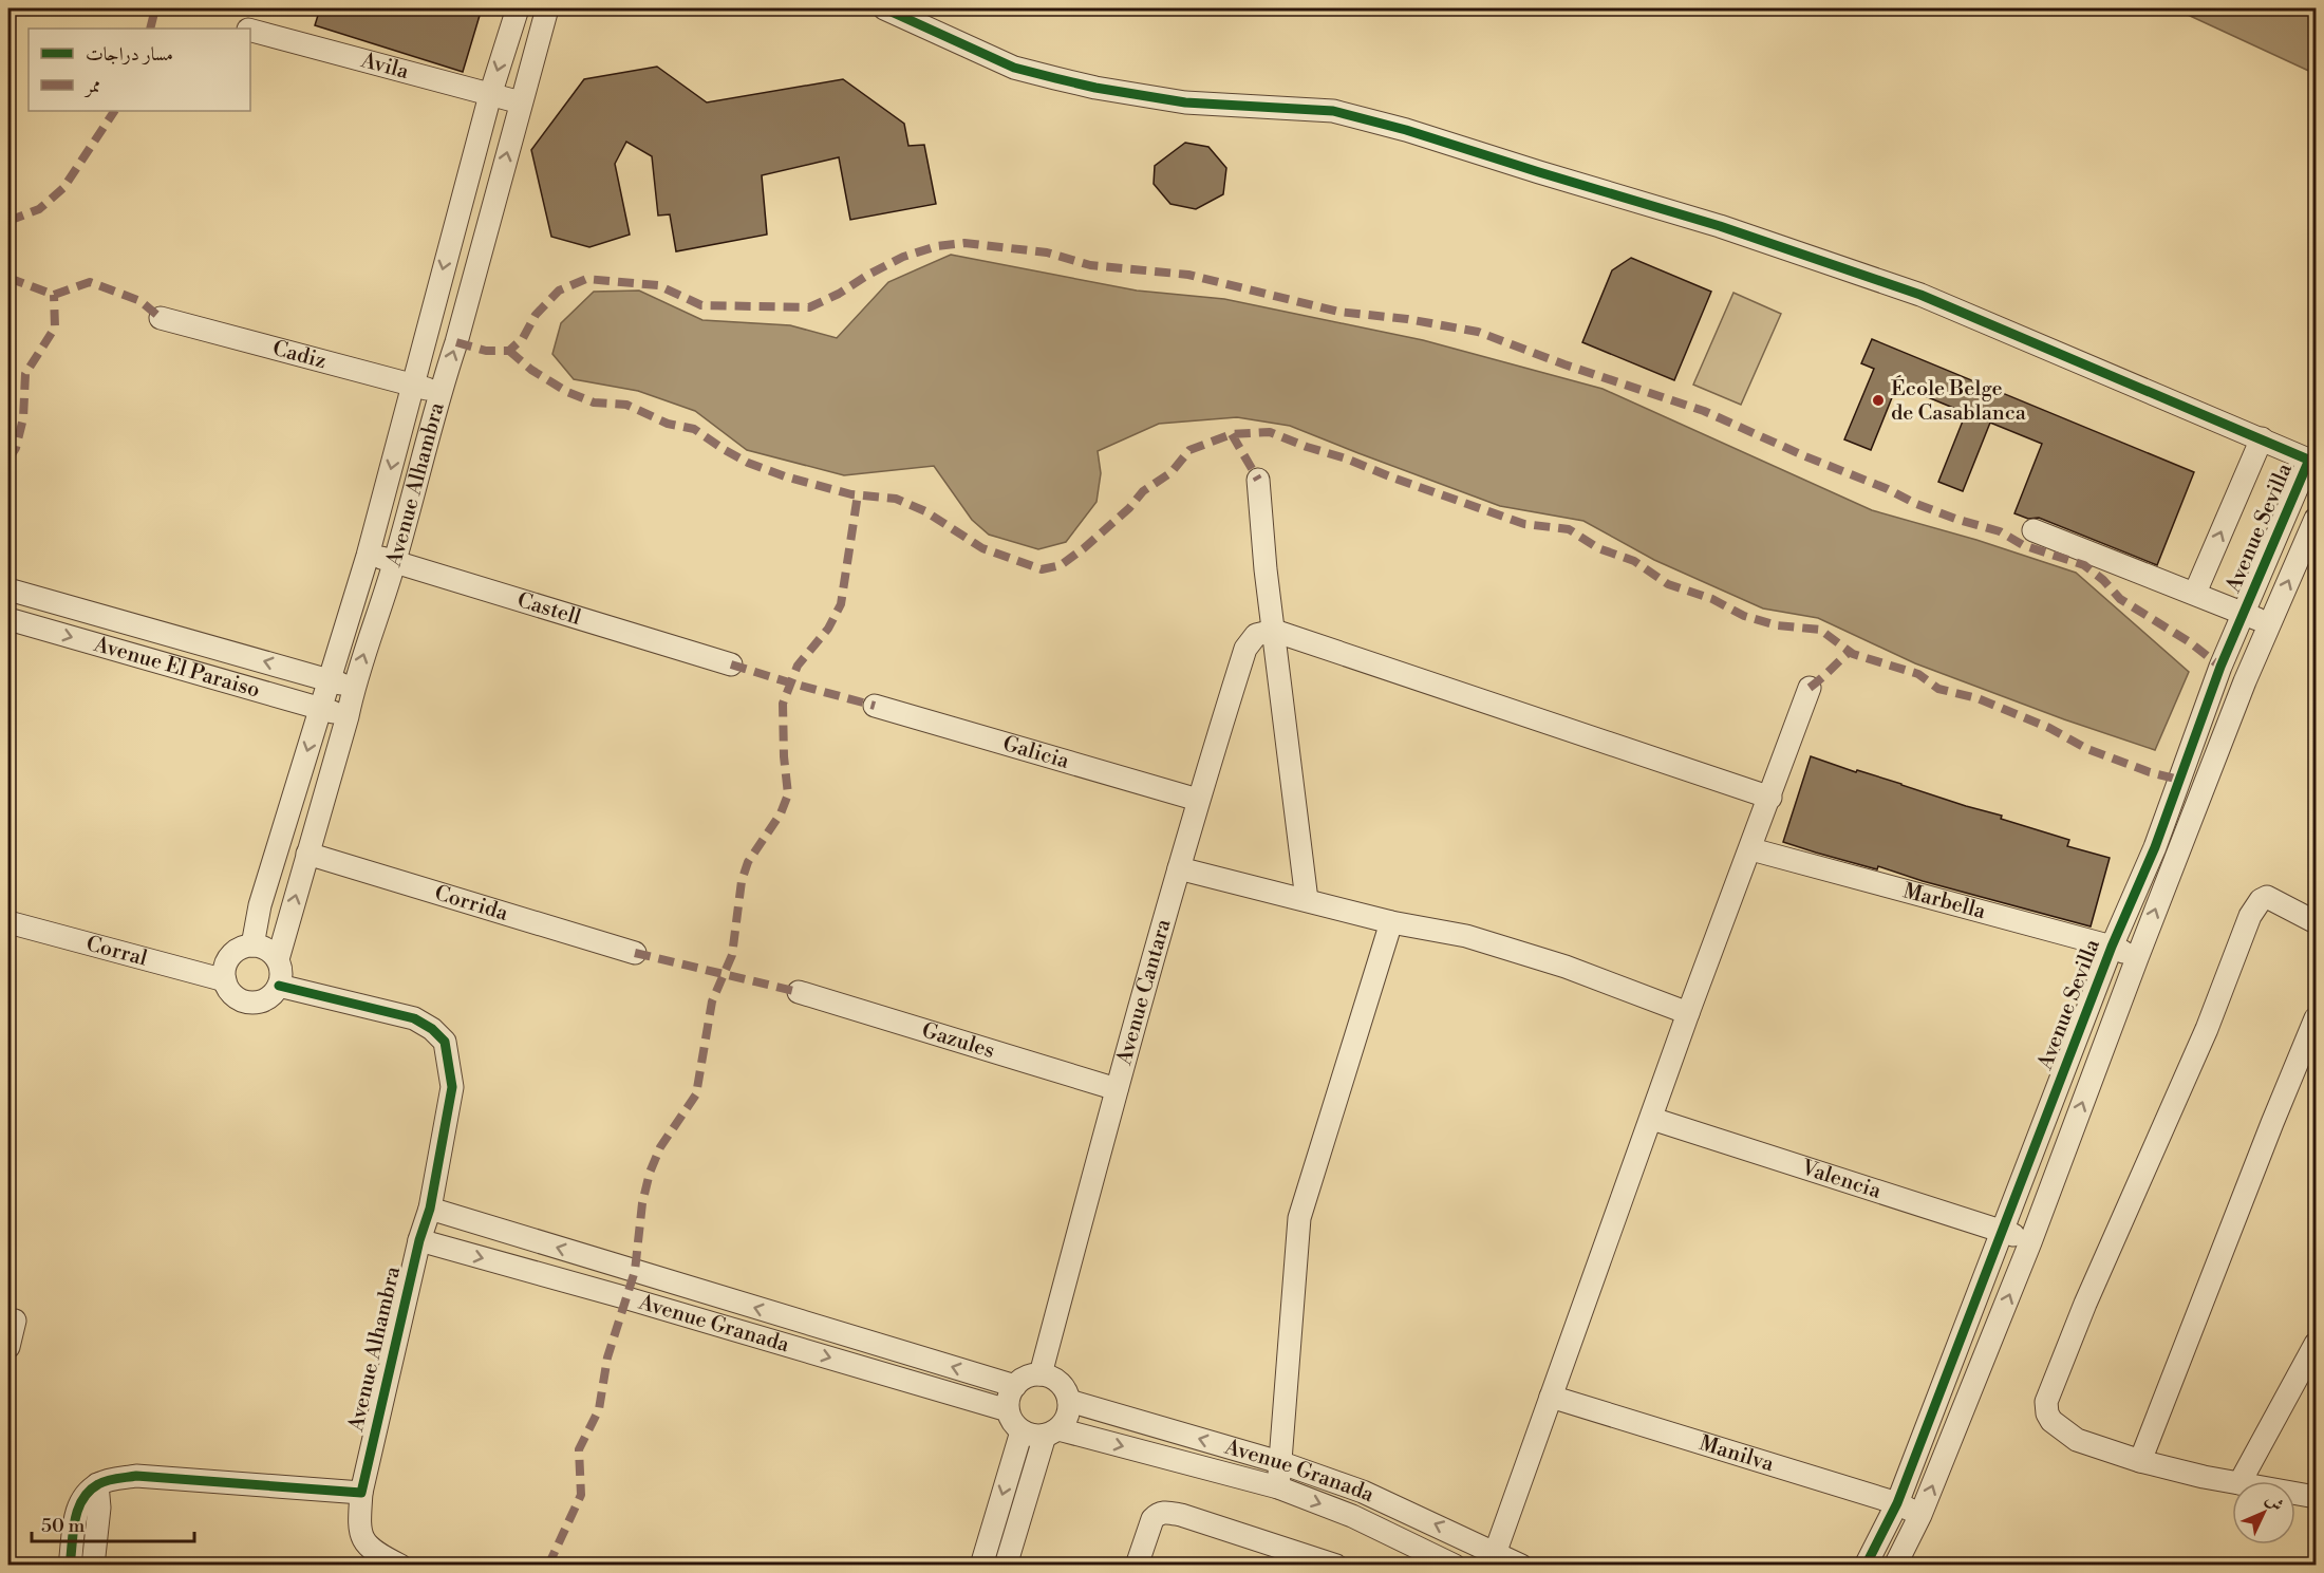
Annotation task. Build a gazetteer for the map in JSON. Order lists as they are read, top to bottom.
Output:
{
  "streets": {
    "street": [
      "Avila",
      "Cadiz",
      "Avenue Alhambra",
      "Avenue Sevilla",
      "Castell",
      "Avenue El Paraiso",
      "Galicia",
      "Marbella",
      "Corrida",
      "Corral",
      "Avenue Cantara",
      "Gazules",
      "Valencia",
      "Avenue Granada",
      "Manilva"
    ]
  },
  "crossings": [
    ["Avila", "Avenue Alhambra"],
    ["Cadiz", "Avenue Alhambra"],
    ["Avenue Alhambra", "Castell"],
    ["Avenue Alhambra", "Avenue El Paraiso"],
    ["Avenue Alhambra", "Corrida"],
    ["Avenue Alhambra", "Corral"],
    ["Avenue Alhambra", "Avenue Granada"],
    ["Avenue Sevilla", "Marbella"],
    ["Avenue Sevilla", "Valencia"],
    ["Avenue Sevilla", "Manilva"],
    ["Galicia", "Avenue Cantara"],
    ["Avenue Cantara", "Gazules"],
    ["Avenue Cantara", "Avenue Granada"]
  ],
  "places": ["École Belge de Casablanca"],
  "legend": ["مسار دراجات", "ممر"],
  "scale_bar": "50 m",
  "north": "top right"
}
